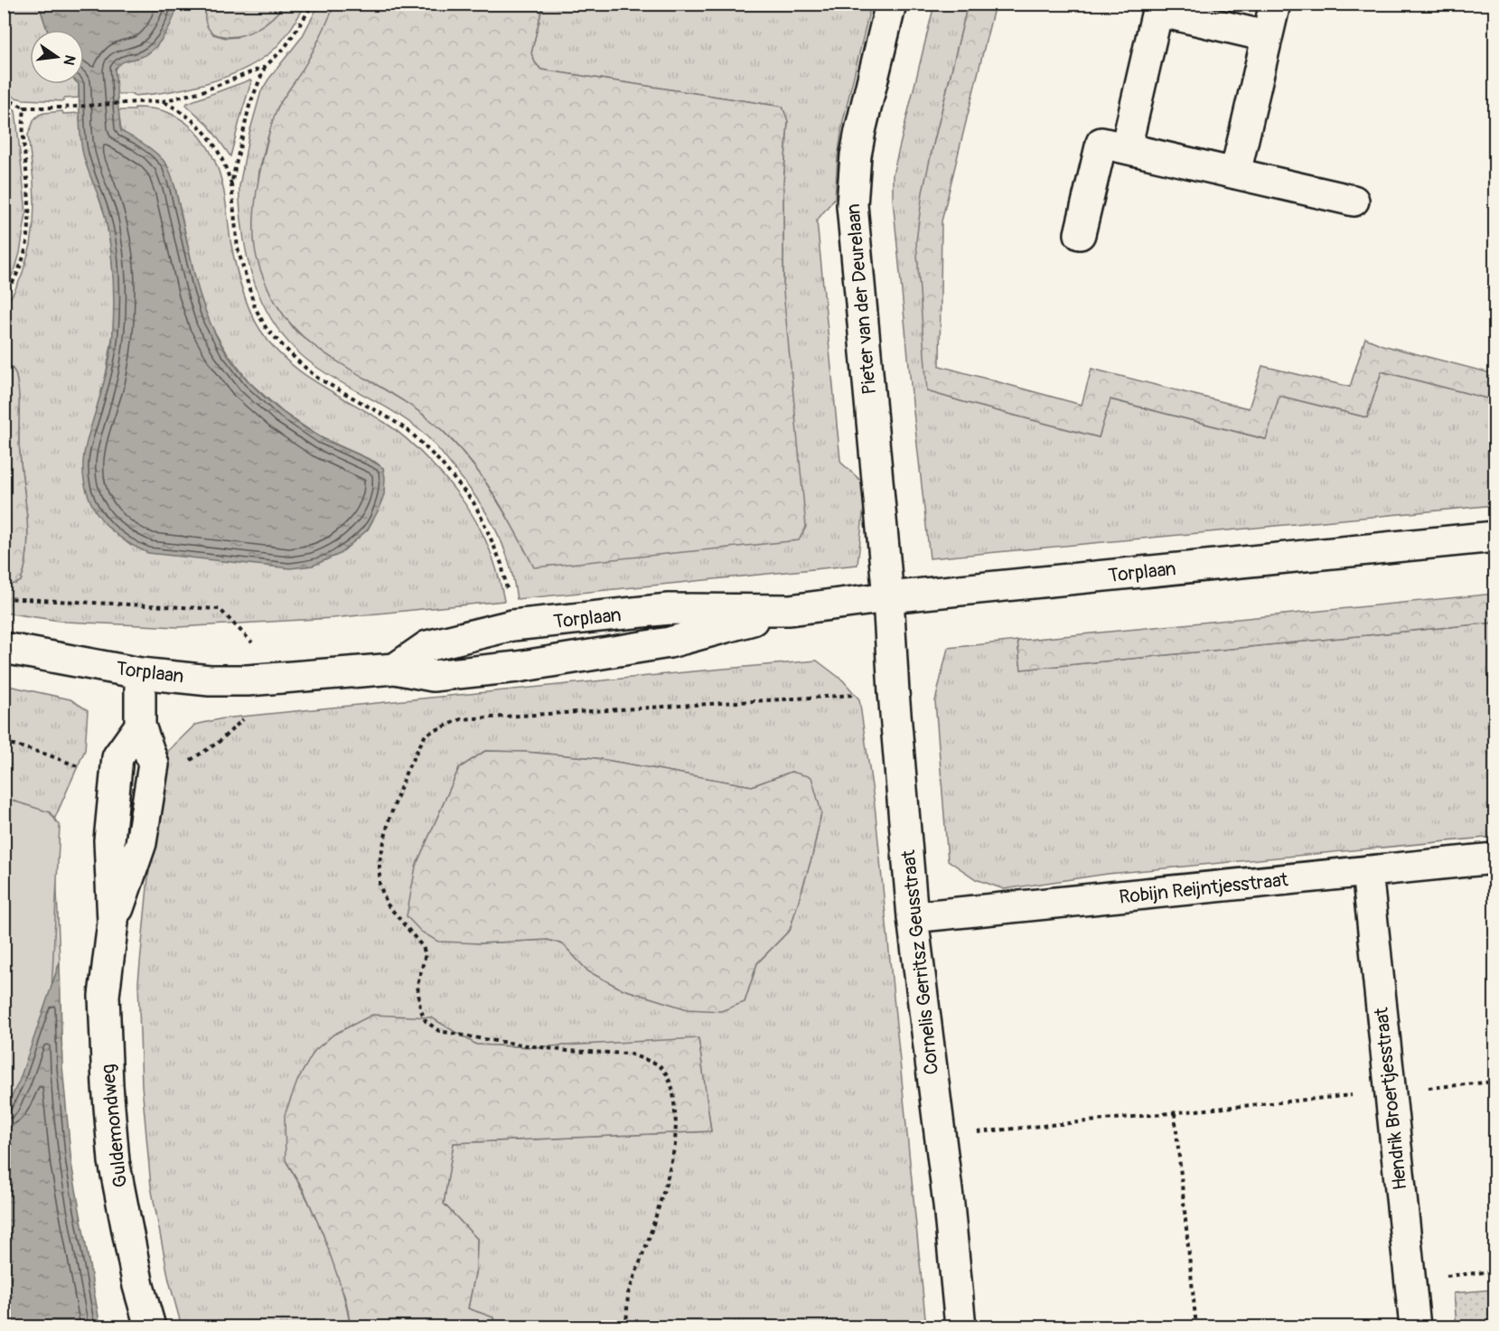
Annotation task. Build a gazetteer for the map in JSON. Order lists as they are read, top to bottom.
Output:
{
  "streets": {
    "street": [
      "Pieter van der Deurelaan",
      "Torplaan",
      "Robijn Reijntjesstraat",
      "Cornelis Gerritsz Geusstraat",
      "Hendrik Broertjesstraat",
      "Guldemondweg"
    ]
  },
  "crossings": [
    ["Pieter van der Deurelaan", "Torplaan"],
    ["Pieter van der Deurelaan", "Cornelis Gerritsz Geusstraat"],
    ["Torplaan", "Cornelis Gerritsz Geusstraat"],
    ["Torplaan", "Guldemondweg"],
    ["Robijn Reijntjesstraat", "Cornelis Gerritsz Geusstraat"],
    ["Robijn Reijntjesstraat", "Hendrik Broertjesstraat"]
  ],
  "north": "right"
}
